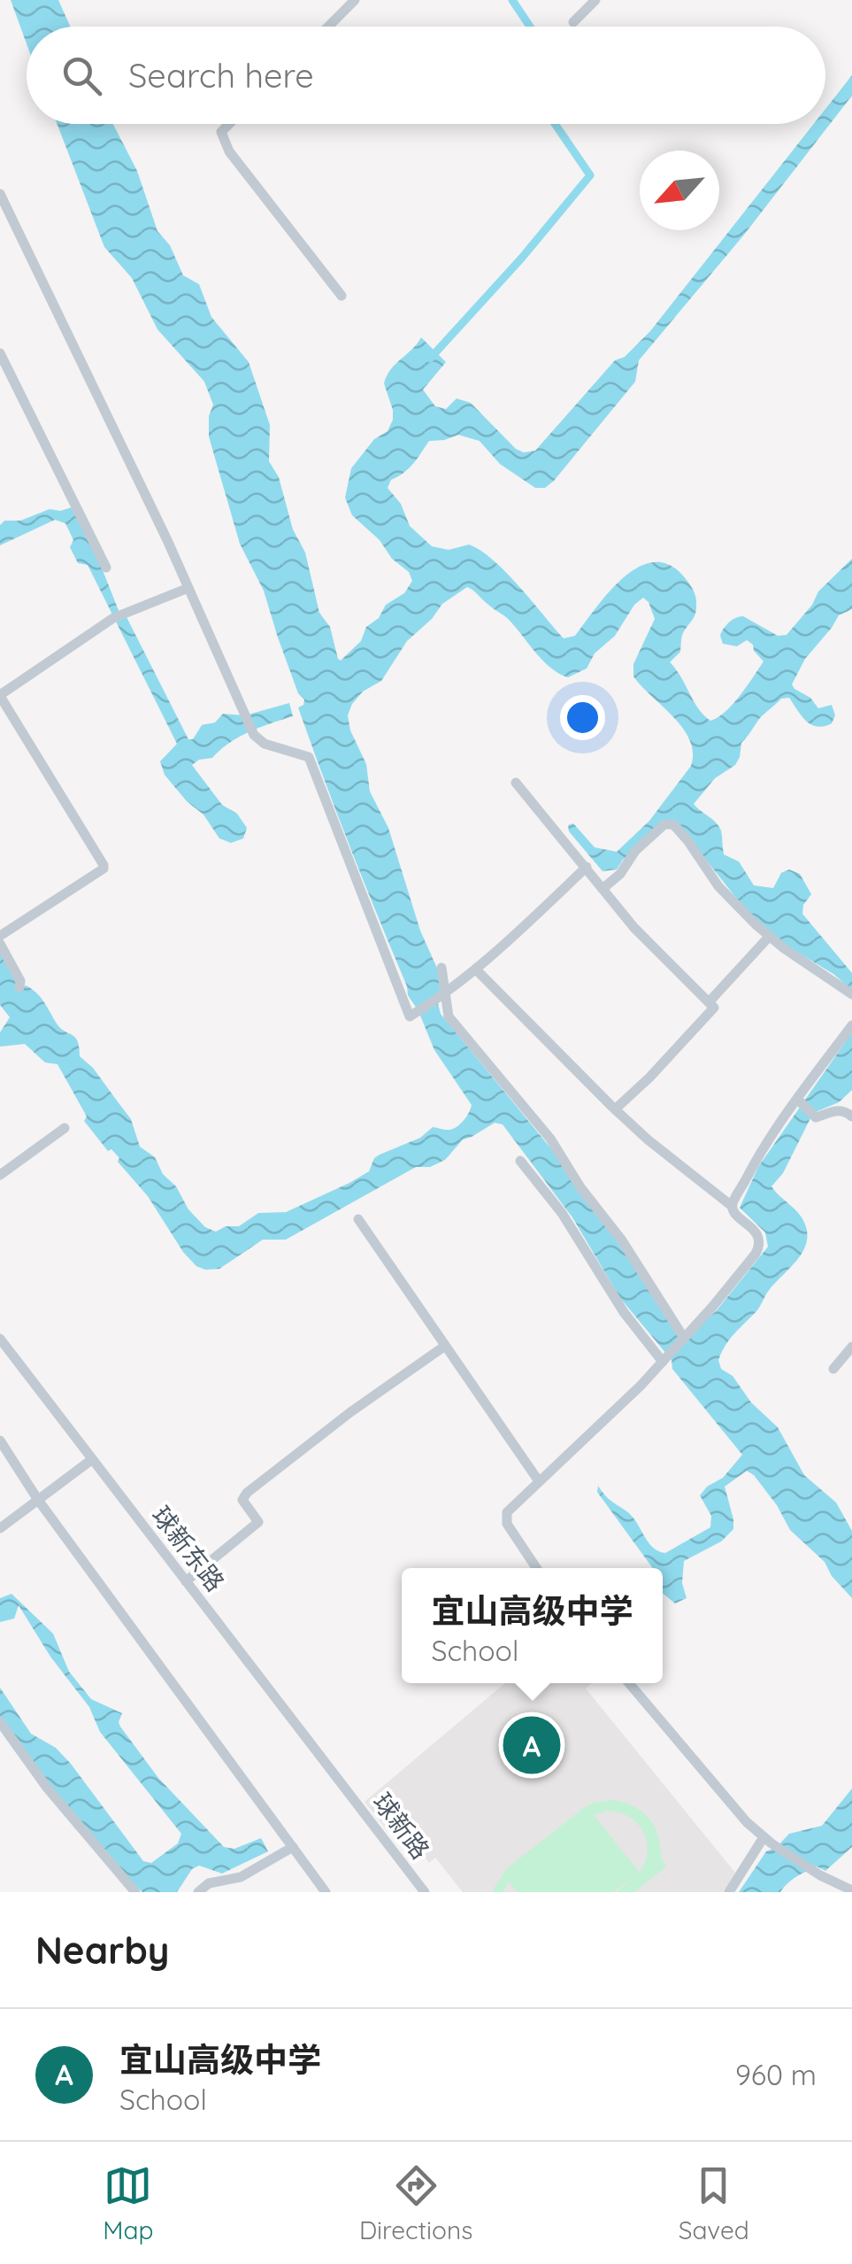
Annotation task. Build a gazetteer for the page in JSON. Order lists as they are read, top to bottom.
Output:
{
  "streets": {
    "street": ["球新东路", "球新路"]
  },
  "crossings": [
    ["球新东路", "球新路"]
  ],
  "north": "bottom left",
  "page": {
    "search": "Search here",
    "popup": ["宜山高级中学", "School"],
    "pins": "A",
    "heading": "Nearby",
    "list": [
      {
        "mark": "A",
        "name": "宜山高级中学",
        "note": "School",
        "value": "960 m"
      }
    ],
    "nav": ["Map", "Directions", "Saved"]
  }
}
